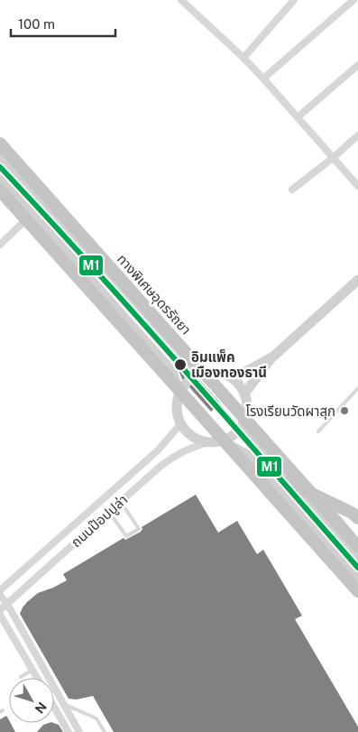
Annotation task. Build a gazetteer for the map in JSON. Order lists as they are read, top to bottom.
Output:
{
  "streets": {
    "highway": ["ทางพิเศษอุดรรัถยา"],
    "street": ["ถนนป๊อปปูล่า"]
  },
  "places": ["อิมแพ็ค เมืองทองธานี", "โรงเรียนวัดผาสุก"],
  "lines": ["transit line M1"],
  "scale_bar": "100 m",
  "north": "bottom right"
}
